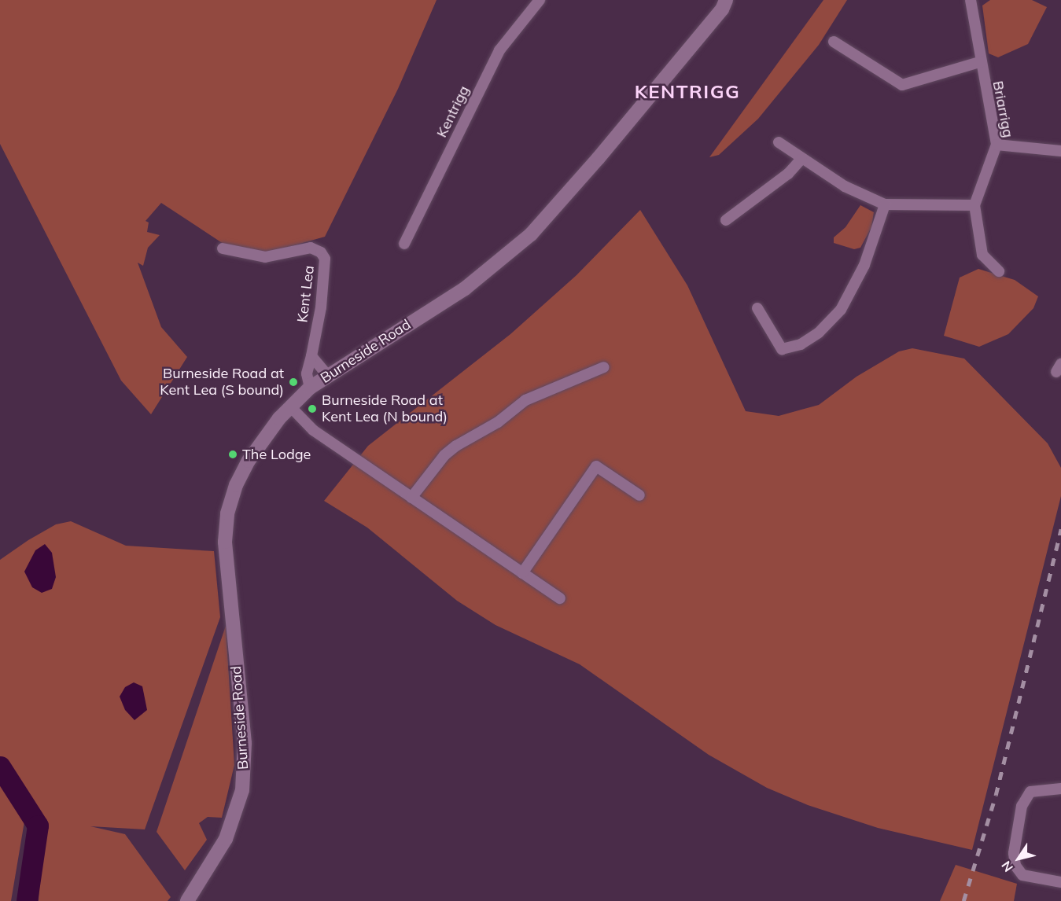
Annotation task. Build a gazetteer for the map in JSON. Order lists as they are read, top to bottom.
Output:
{
  "streets": {
    "street": [
      "Briarrigg",
      "Kentrigg",
      "Kent Lea",
      "Burneside Road"
    ]
  },
  "crossings": [
    ["Kent Lea", "Burneside Road"]
  ],
  "districts": ["KENTRIGG"],
  "places": ["Burneside Road at Kent Lea (S bound)", "Burneside Road at Kent Lea (N bound)", "The Lodge"],
  "north": "bottom left"
}
